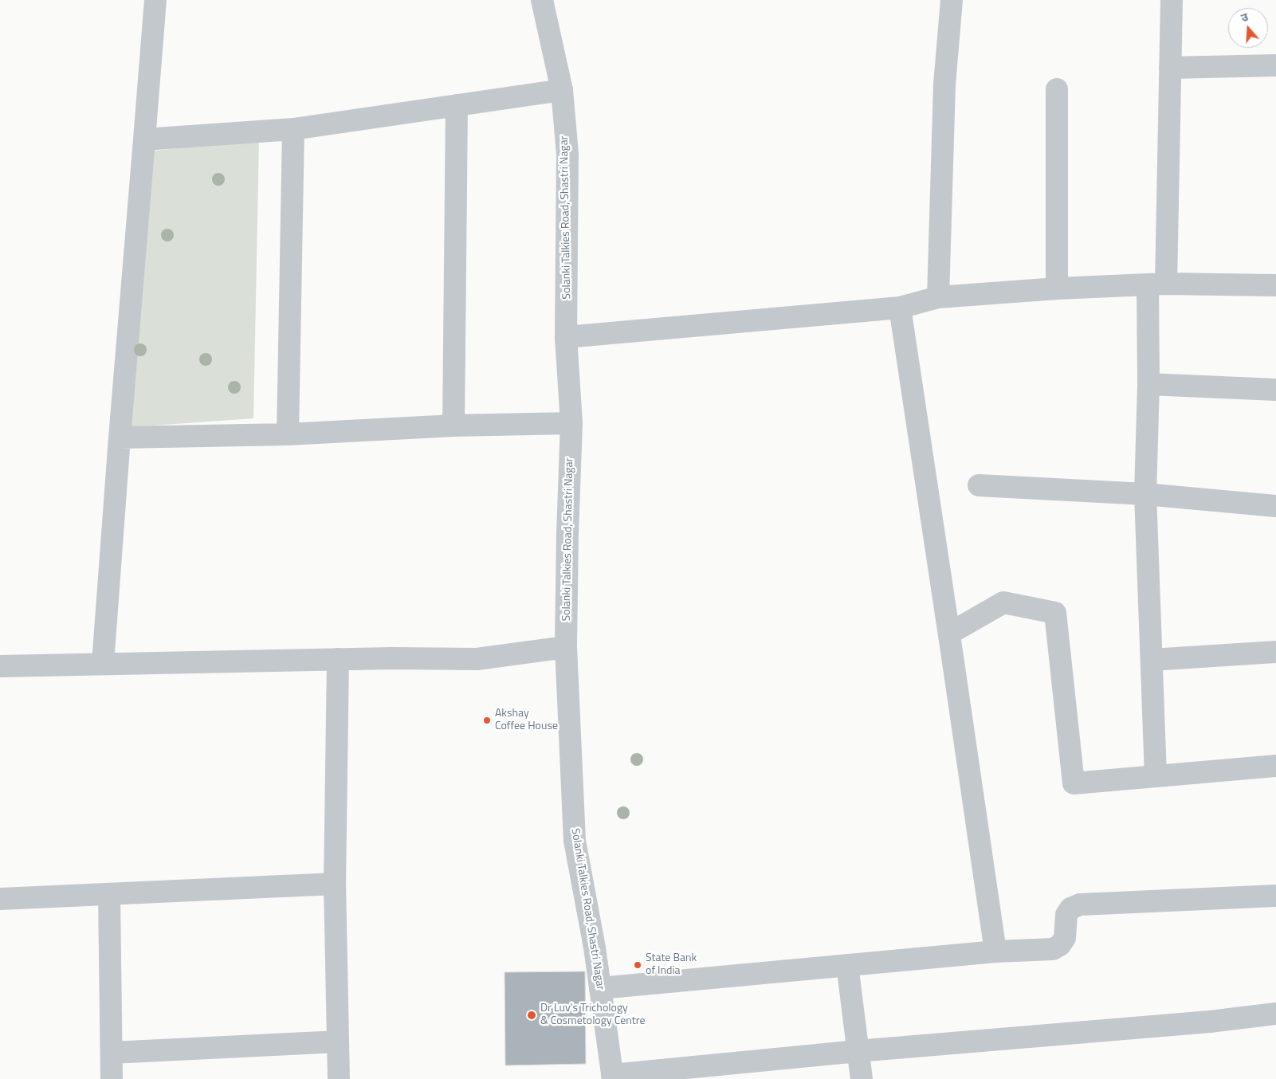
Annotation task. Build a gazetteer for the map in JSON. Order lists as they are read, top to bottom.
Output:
{
  "streets": {
    "street": ["Solanki Talkies Road, Shastri Nagar"]
  },
  "places": ["Akshay Coffee House", "State Bank of India", "Dr Luv's Trichology & Cosmetology Centre"],
  "north": "top"
}
